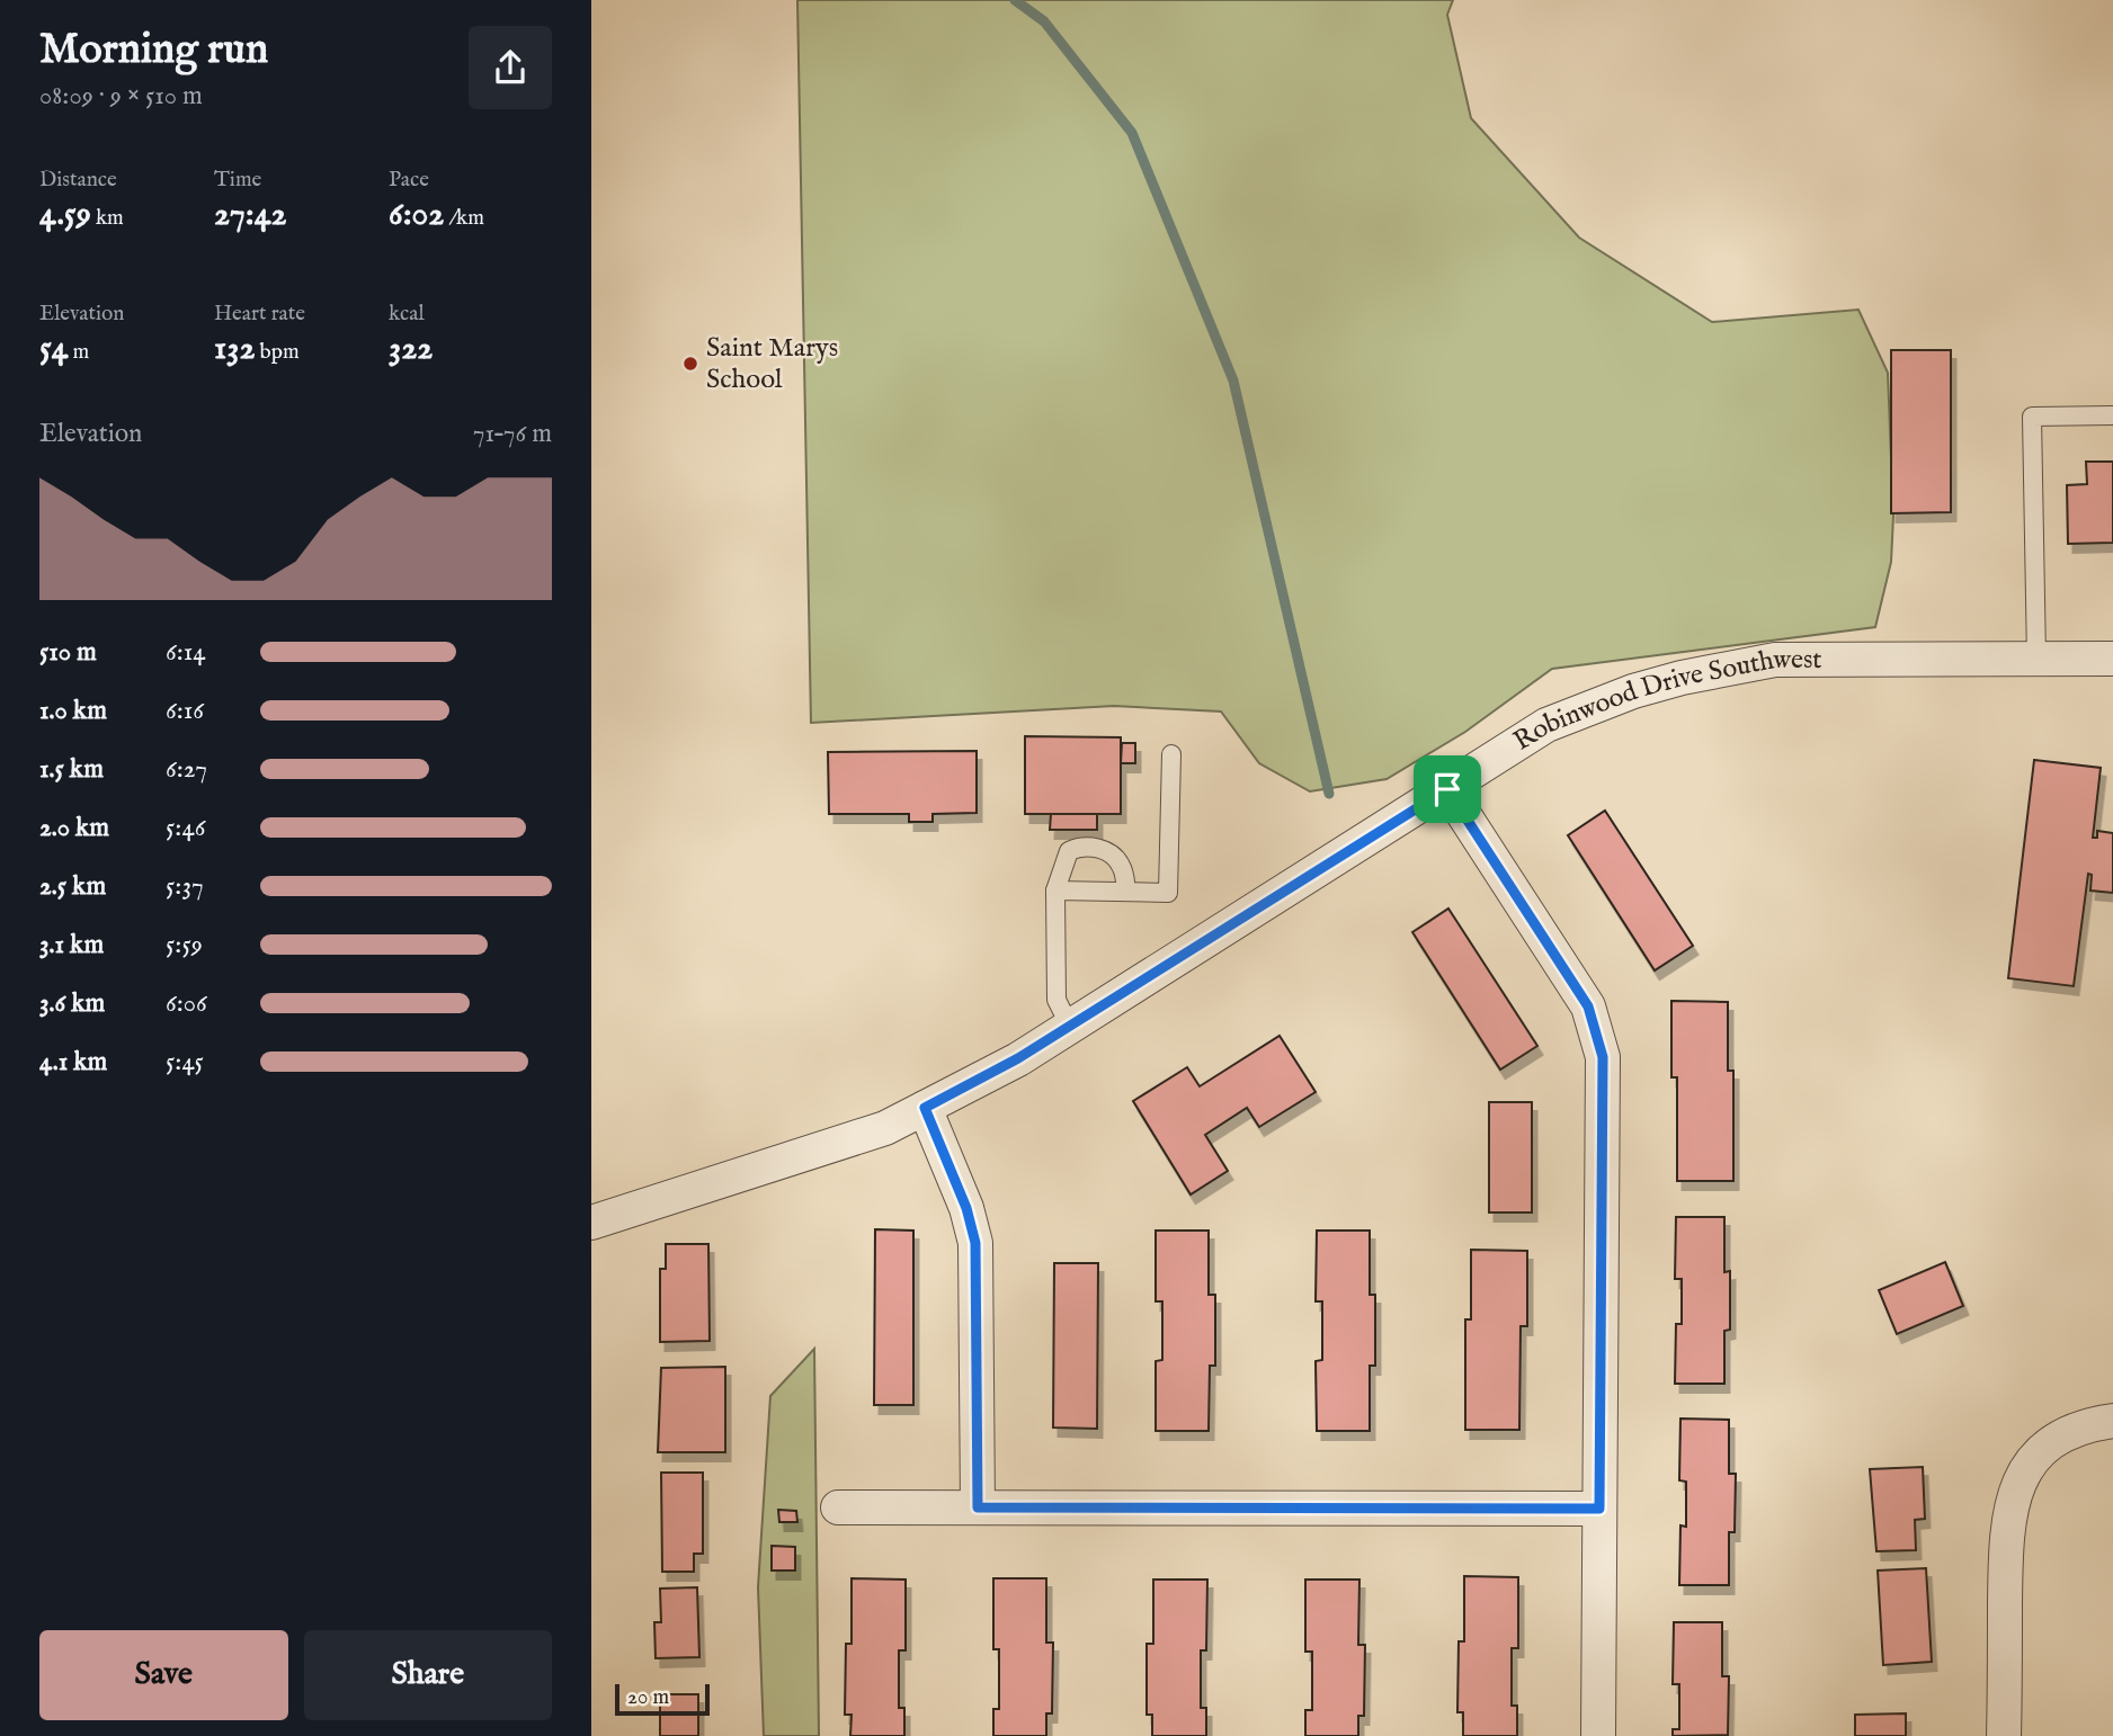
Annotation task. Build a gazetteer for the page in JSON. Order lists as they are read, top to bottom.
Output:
{
  "streets": {
    "street": ["Robinwood Drive Southwest"]
  },
  "places": ["Saint Marys School"],
  "scale_bar": "20 m",
  "page": {
    "heading": ["Morning run", "08:09 · 9 × 510 m"],
    "stats": [
      ["Distance", "4.59 km"],
      ["Time", "27:42"],
      ["Pace", "6:02 /km"],
      ["Elevation", "54 m"],
      ["Heart rate", "132 bpm"],
      ["kcal", "322"]
    ],
    "chart": ["Elevation", "71–76 m"],
    "list": [
      {
        "name": "510 m",
        "note": "6:14"
      },
      {
        "name": "1.0 km",
        "note": "6:16"
      },
      {
        "name": "1.5 km",
        "note": "6:27"
      },
      {
        "name": "2.0 km",
        "note": "5:46"
      },
      {
        "name": "2.5 km",
        "note": "5:37"
      },
      {
        "name": "3.1 km",
        "note": "5:59"
      },
      {
        "name": "3.6 km",
        "note": "6:06"
      },
      {
        "name": "4.1 km",
        "note": "5:45"
      }
    ],
    "buttons": ["Save", "Share"],
    "scale": "20 m"
  }
}
